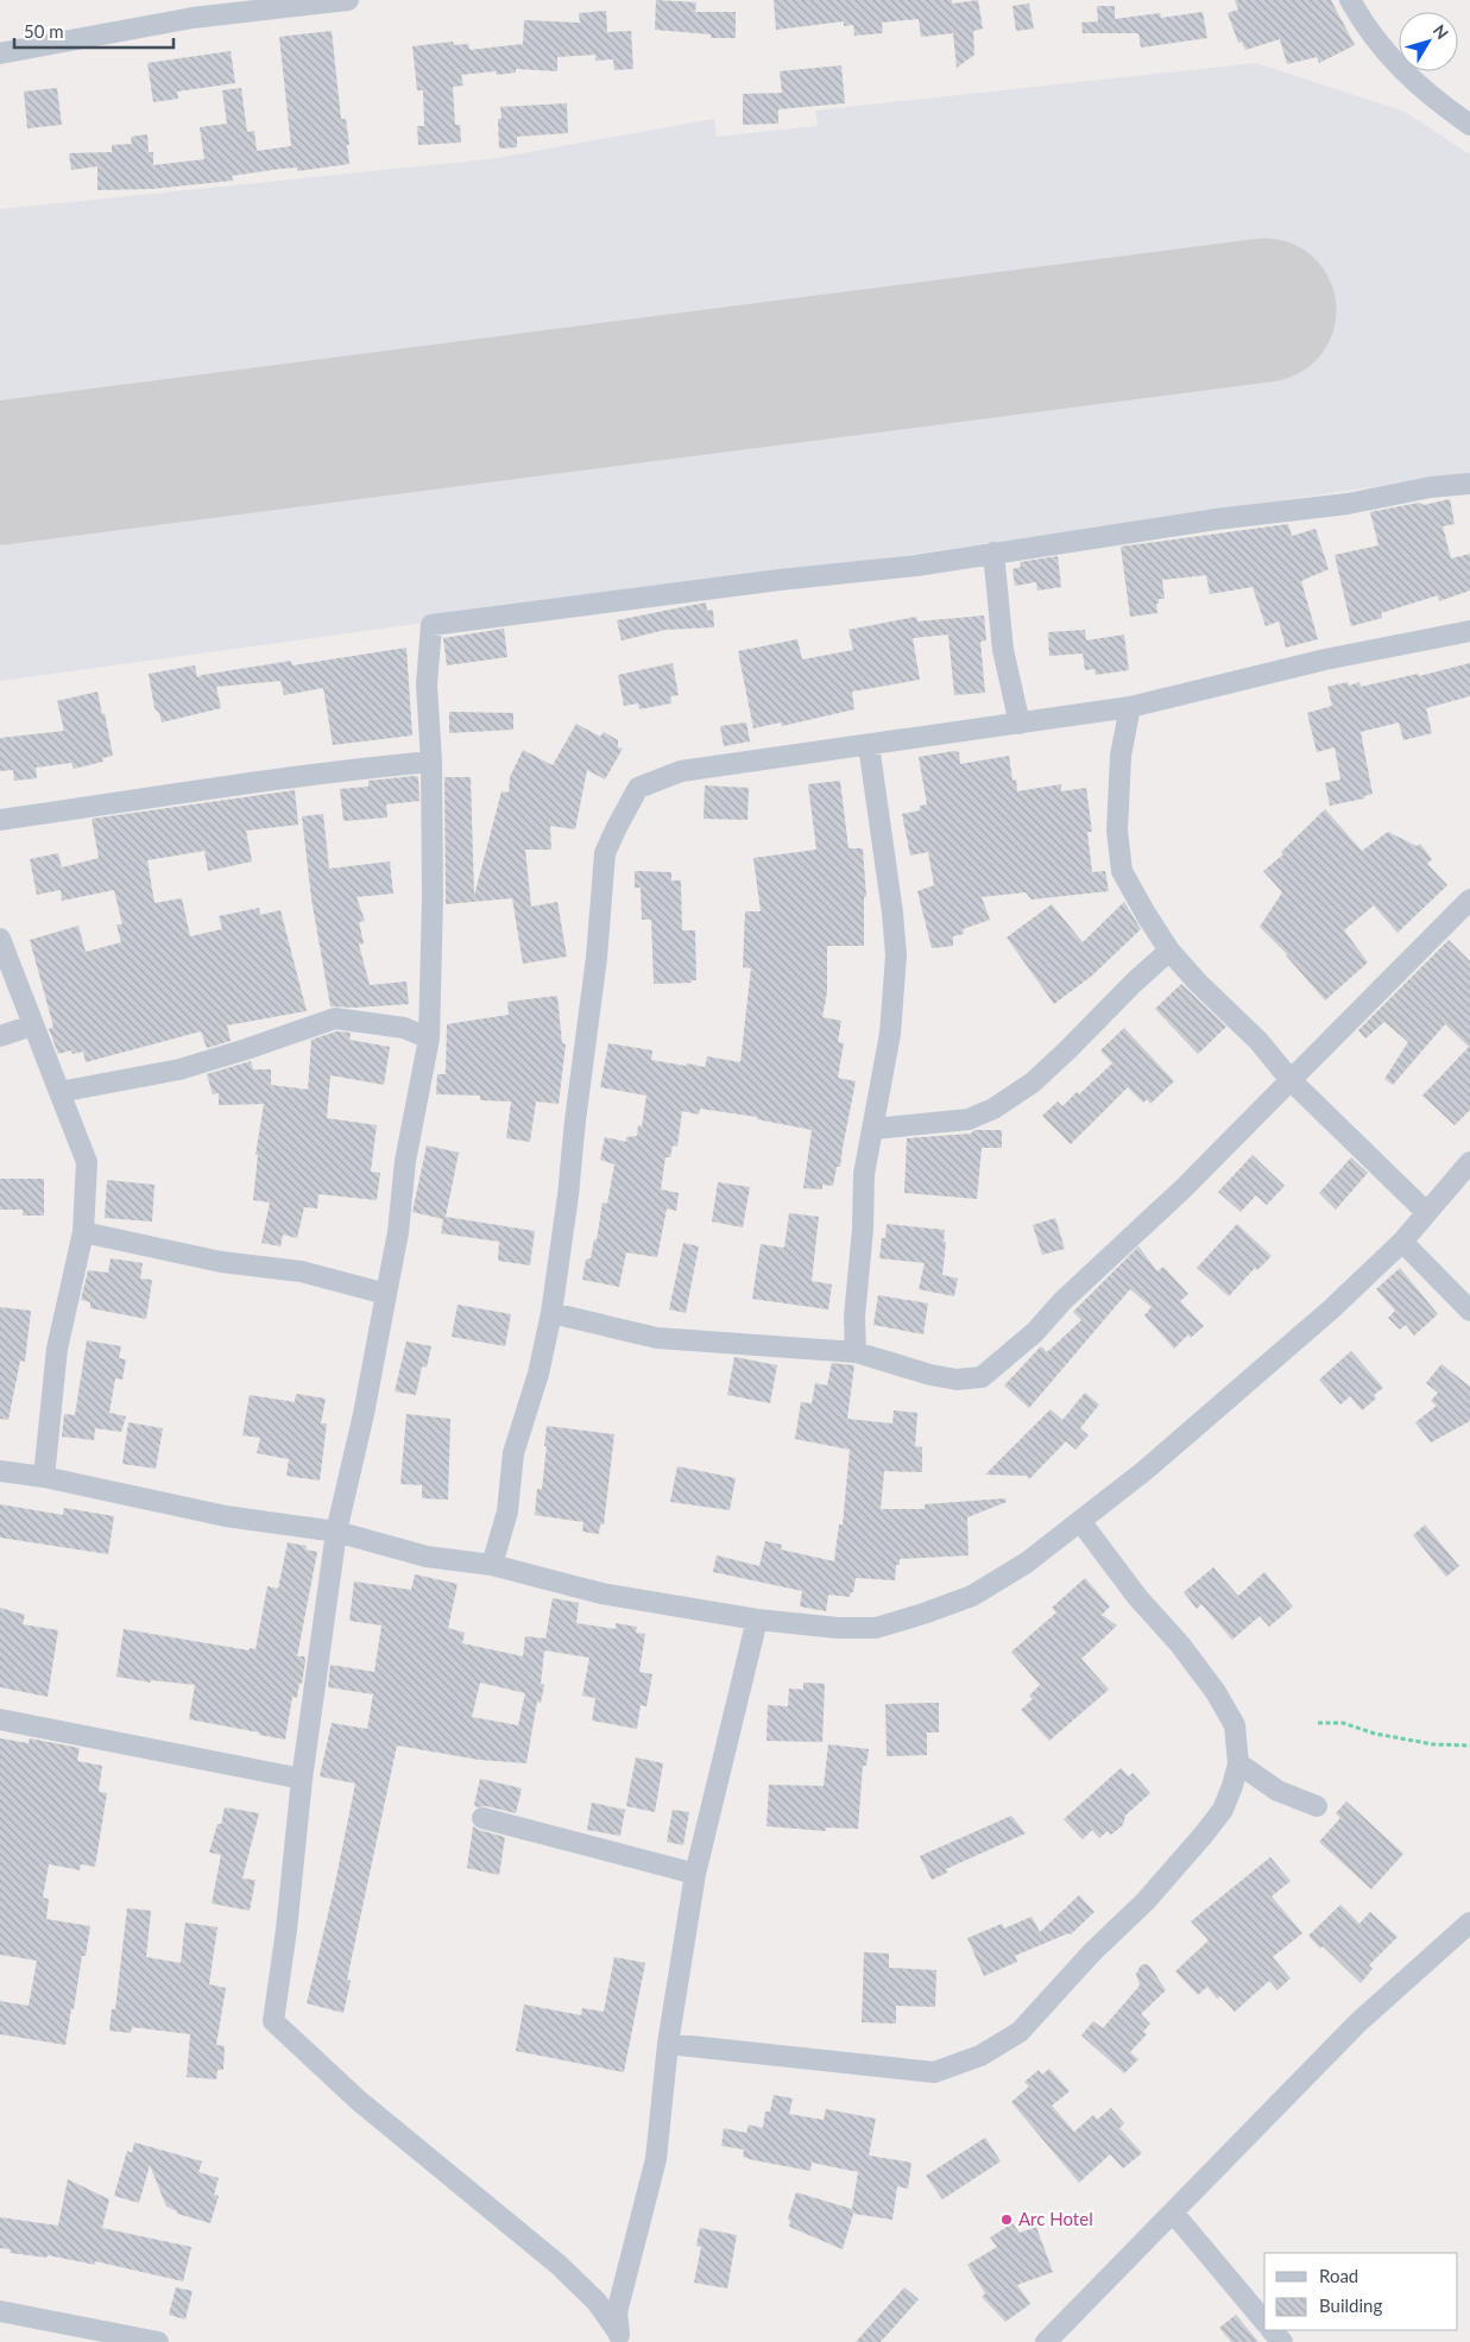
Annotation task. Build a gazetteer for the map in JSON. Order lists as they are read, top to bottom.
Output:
{
  "places": ["Arc Hotel"],
  "legend": ["Road", "Building"],
  "scale_bar": "50 m",
  "north": "top right"
}
